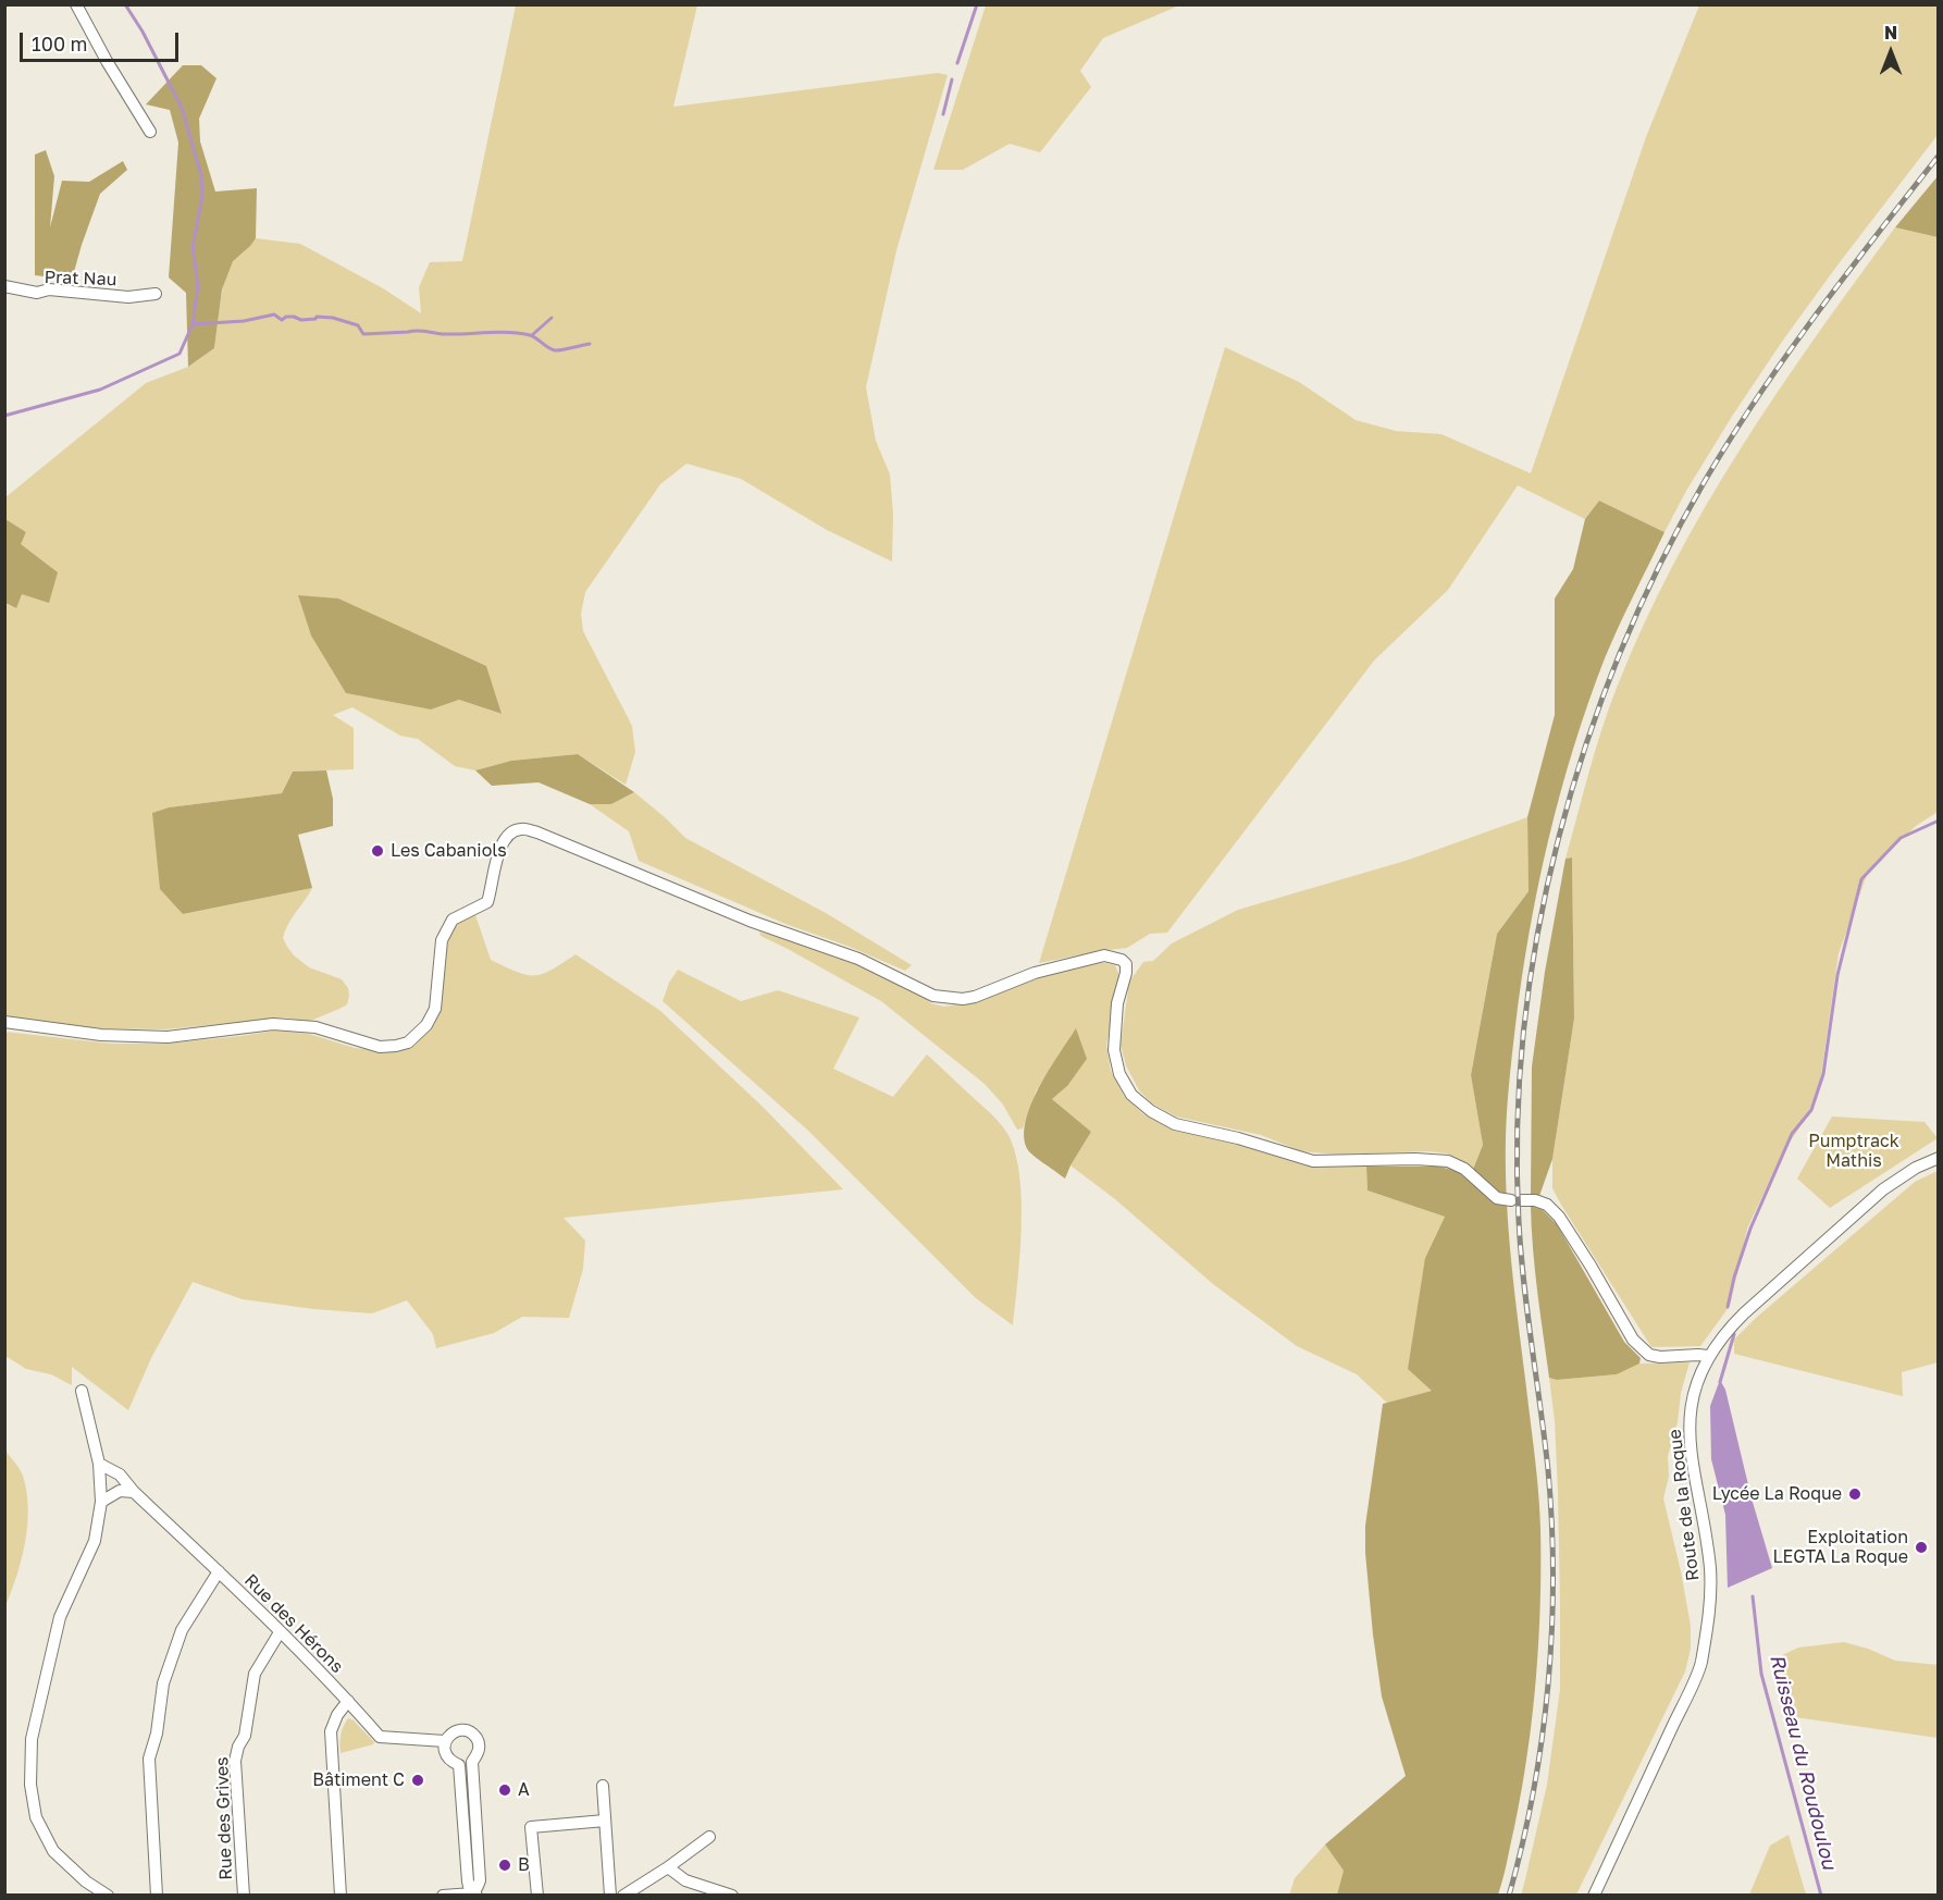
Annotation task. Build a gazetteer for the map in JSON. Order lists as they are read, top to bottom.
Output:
{
  "streets": {
    "street": [
      "Prat Nau",
      "Route de la Roque",
      "Rue des Hérons",
      "Rue des Grives"
    ]
  },
  "crossings": [
    ["Rue des Hérons", "Rue des Grives"]
  ],
  "water": ["Ruisseau du Roudoulou"],
  "parks": ["Pumptrack Mathis"],
  "places": [
    "Les Cabaniols",
    "Lycée La Roque",
    "Exploitation LEGTA La Roque",
    "Bâtiment C",
    "A",
    "B"
  ],
  "scale_bar": "100 m",
  "north": "top"
}
